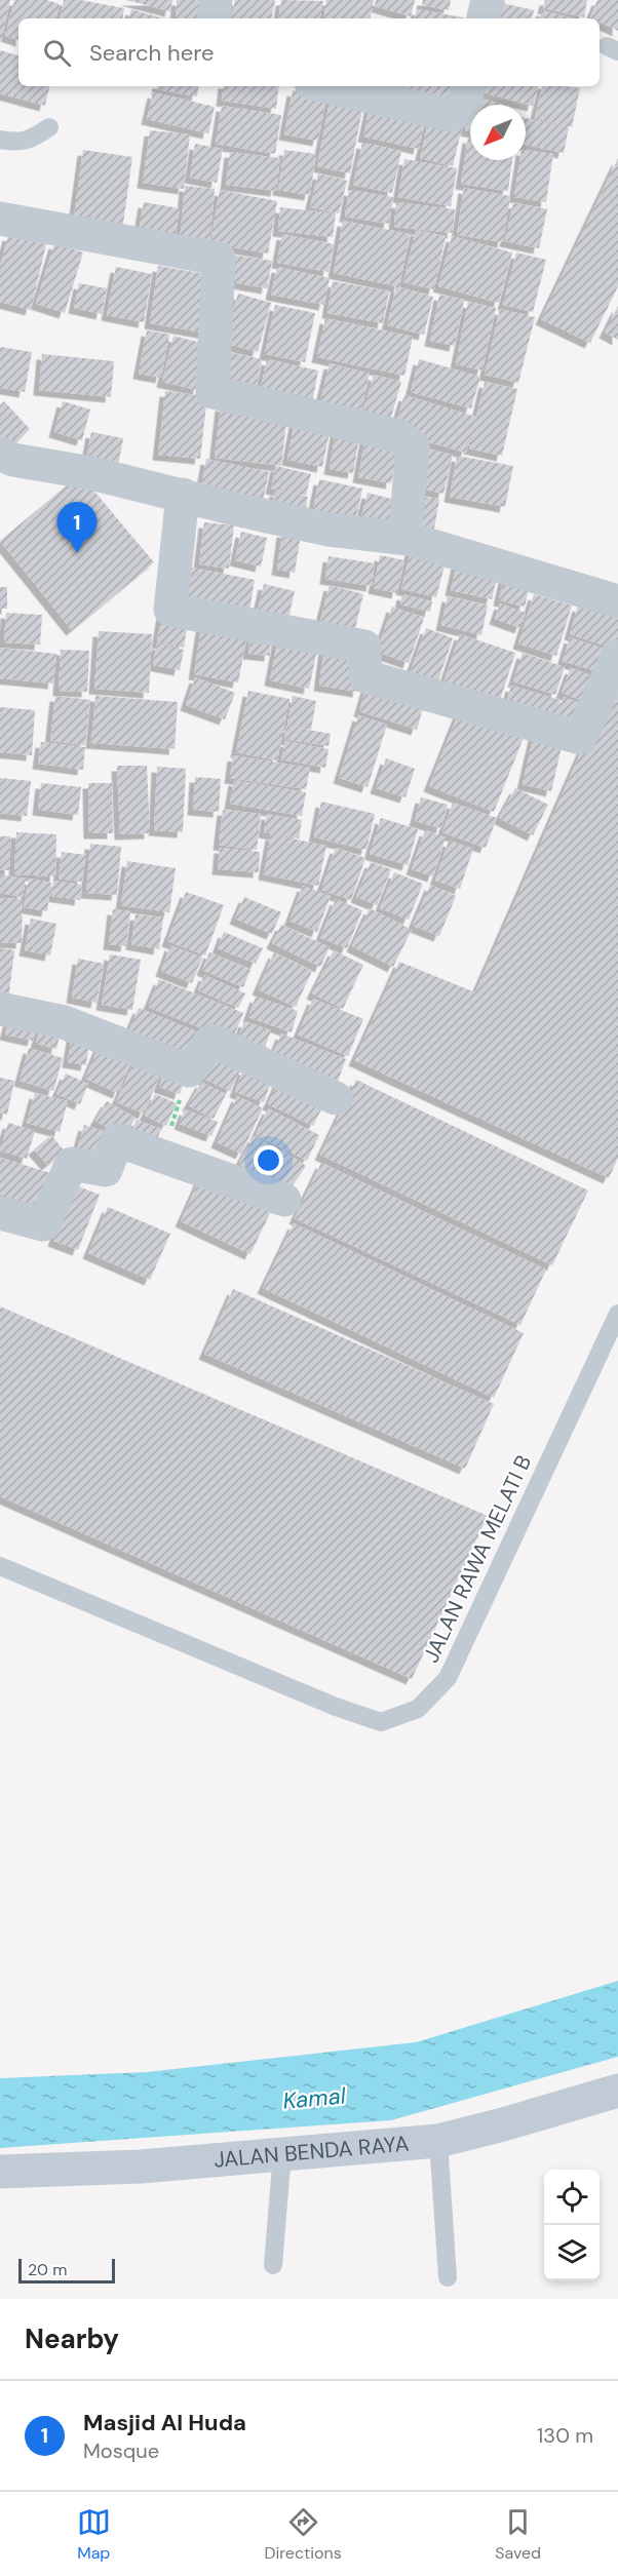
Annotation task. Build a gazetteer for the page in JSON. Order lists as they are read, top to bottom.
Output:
{
  "streets": {
    "main road": ["JALAN BENDA RAYA"],
    "lane": ["JALAN RAWA MELATI B"]
  },
  "water": ["Kamal"],
  "scale_bar": "20 m",
  "north": "bottom left",
  "page": {
    "search": "Search here",
    "pins": "1",
    "scale": "20 m",
    "heading": "Nearby",
    "list": [
      {
        "mark": "1",
        "name": "Masjid Al Huda",
        "note": "Mosque",
        "value": "130 m"
      }
    ],
    "nav": ["Map", "Directions", "Saved"]
  }
}
